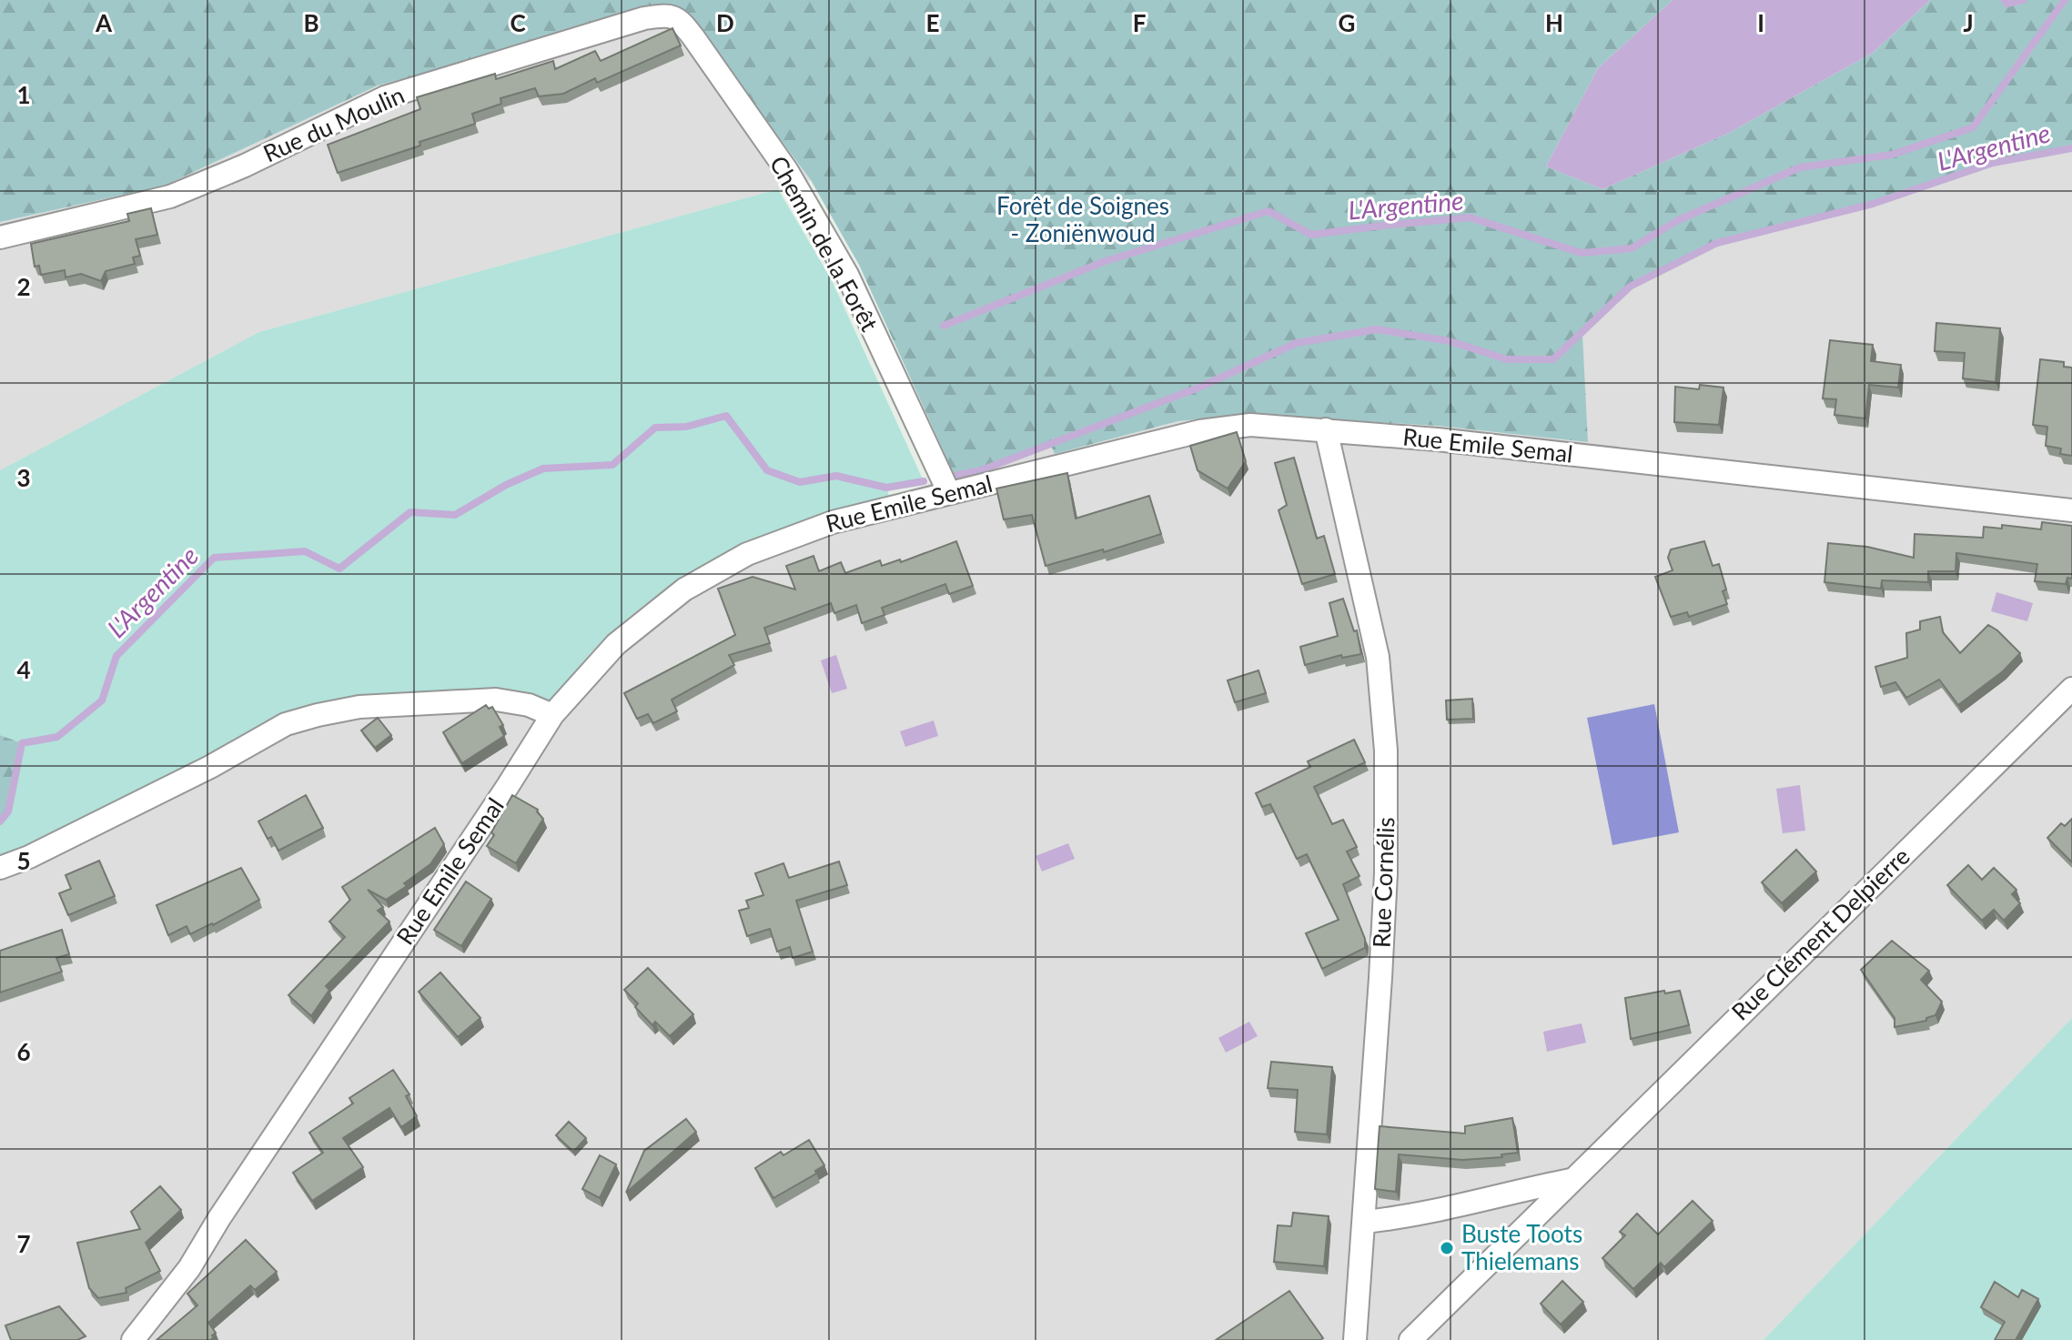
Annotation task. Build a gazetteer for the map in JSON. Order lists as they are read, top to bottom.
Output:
{
  "streets": {
    "street": [
      "Rue du Moulin",
      "Chemin de la Forêt",
      "Rue Emile Semal",
      "Rue Cornélis",
      "Rue Clément Delpierre"
    ]
  },
  "crossings": [
    ["Rue du Moulin", "Chemin de la Forêt"],
    ["Chemin de la Forêt", "Rue Emile Semal"],
    ["Rue Emile Semal", "Rue Cornélis"]
  ],
  "water": ["L'Argentine"],
  "parks": ["Forêt de Soignes - Zoniënwoud"],
  "places": ["Buste Toots Thielemans"],
  "grid": {
    "columns": [
      "A",
      "B",
      "C",
      "D",
      "E",
      "F",
      "G",
      "H",
      "I",
      "J"
    ],
    "rows": [
      "1",
      "2",
      "3",
      "4",
      "5",
      "6",
      "7"
    ]
  }
}
